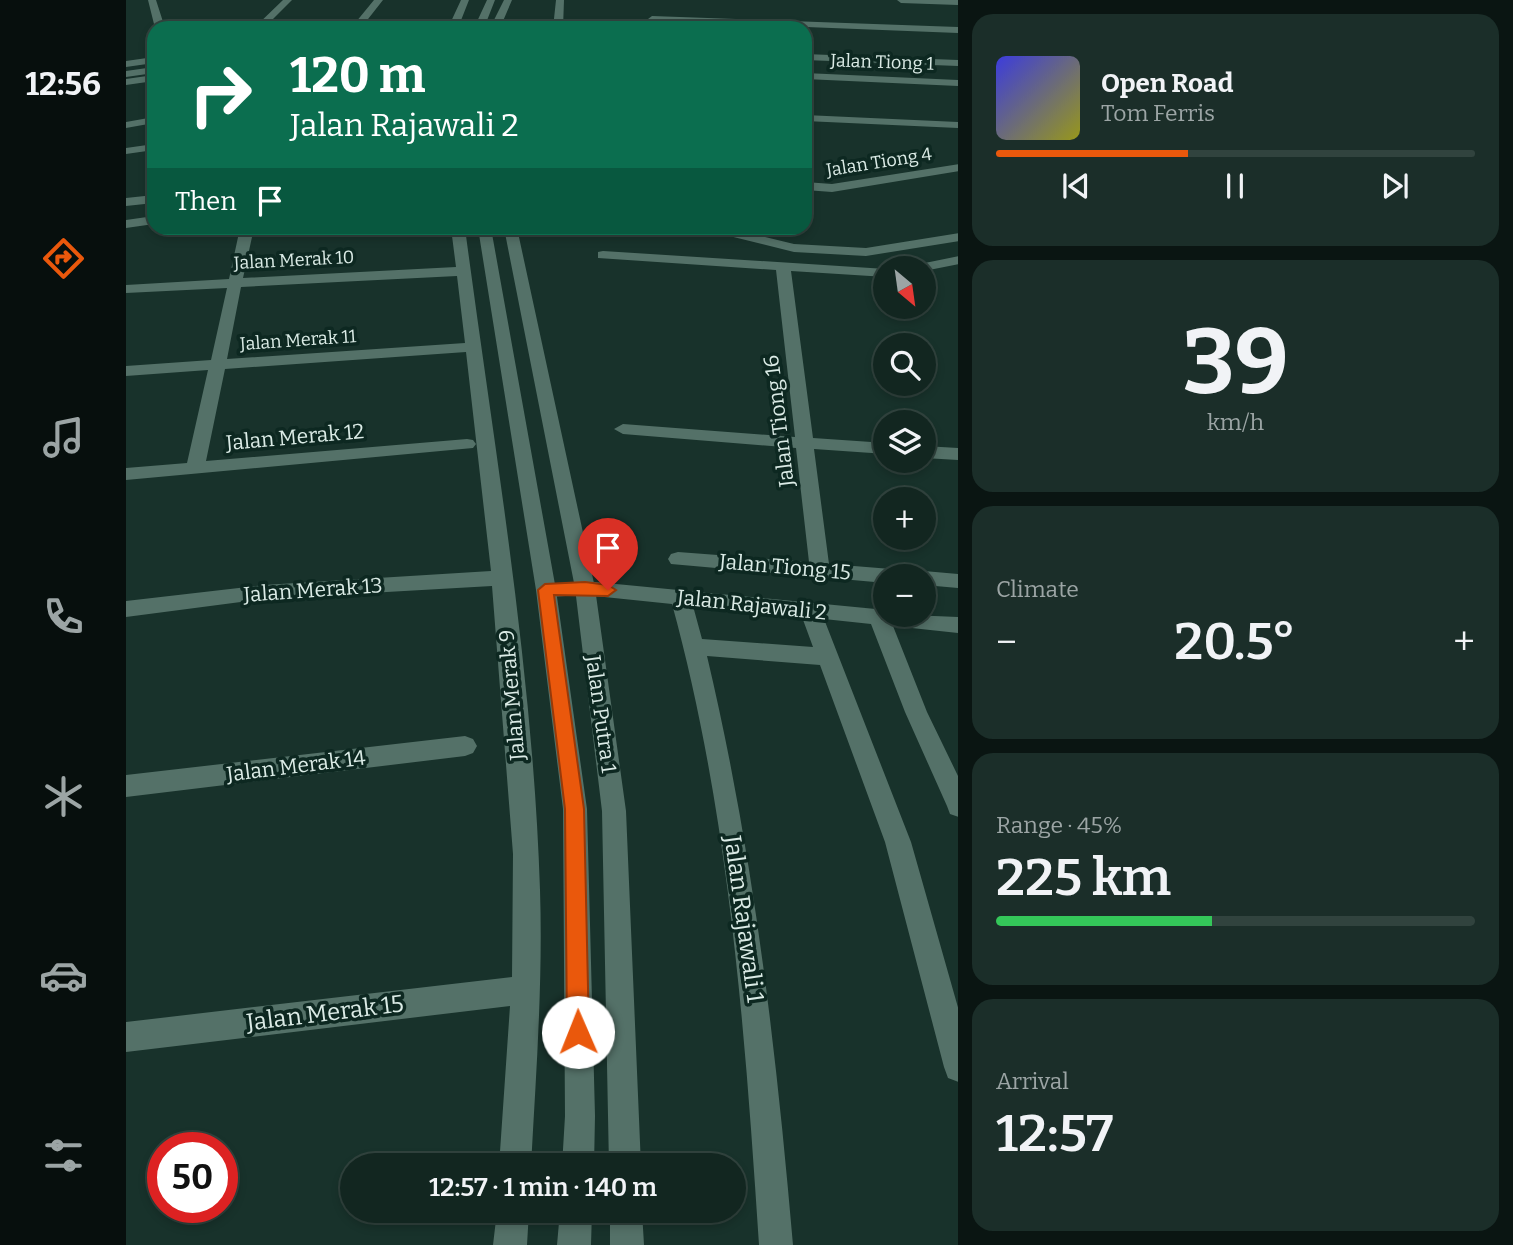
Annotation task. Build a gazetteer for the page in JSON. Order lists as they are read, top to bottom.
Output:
{
  "streets": {
    "street": [
      "Jalan Tiong 1",
      "Jalan Tiong 4",
      "Jalan Merak 10",
      "Jalan Merak 11",
      "Jalan Tiong 16",
      "Jalan Merak 12",
      "Jalan Tiong 15",
      "Jalan Merak 13",
      "Jalan Rajawali 2",
      "Jalan Merak 9",
      "Jalan Putra 1",
      "Jalan Merak 14",
      "Jalan Rajawali 1",
      "Jalan Merak 15"
    ]
  },
  "crossings": [
    ["Jalan Merak 10", "Jalan Merak 9"],
    ["Jalan Merak 11", "Jalan Merak 9"],
    ["Jalan Tiong 16", "Jalan Tiong 15"],
    ["Jalan Merak 13", "Jalan Merak 9"],
    ["Jalan Rajawali 2", "Jalan Putra 1"],
    ["Jalan Rajawali 2", "Jalan Rajawali 1"],
    ["Jalan Merak 9", "Jalan Merak 15"]
  ],
  "north": "bottom right",
  "page": {
    "tabs": "12:56",
    "turn": ["120 m", "Jalan Rajawali 2"],
    "song": ["Open Road", "Tom Ferris"],
    "then": "Then",
    "map_buttons": ["+", "−"],
    "tile": [
      ["39", "km/h"],
      "Climate",
      ["Range · 45%", "225 km"],
      ["Arrival", "12:57"]
    ],
    "heat": ["−", "20.5°", "+"],
    "limit": "50",
    "trip": "12:57 · 1 min · 140 m"
  }
}
